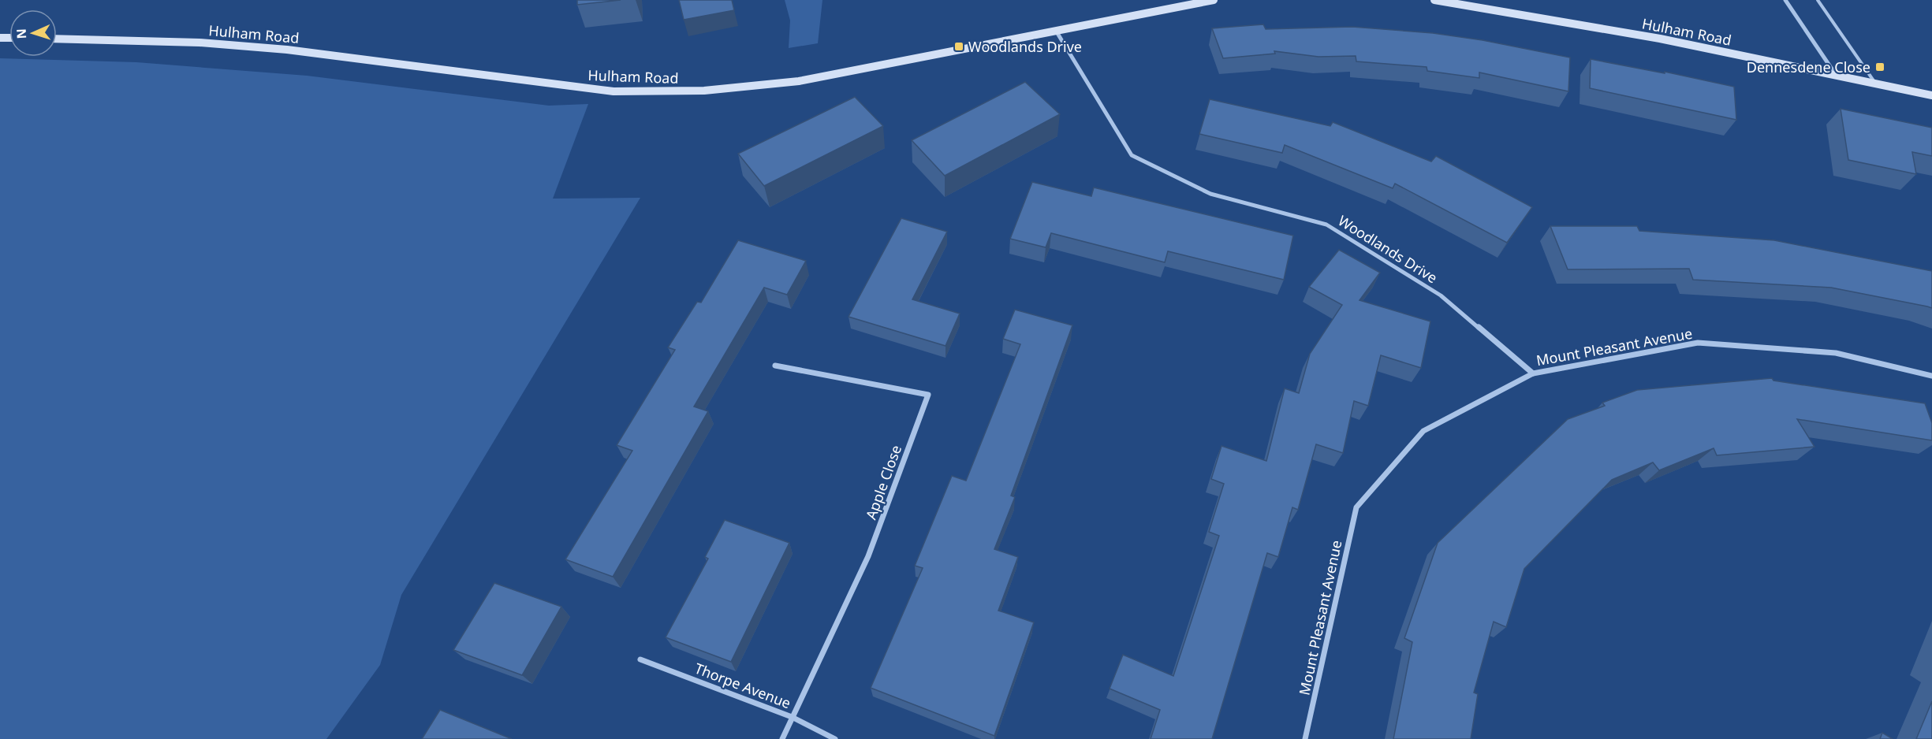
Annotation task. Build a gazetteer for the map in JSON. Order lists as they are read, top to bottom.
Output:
{
  "streets": {
    "street": [
      "Hulham Road",
      "Woodlands Drive",
      "Mount Pleasant Avenue",
      "Apple Close",
      "Thorpe Avenue"
    ]
  },
  "crossings": [
    ["Hulham Road", "Woodlands Drive"],
    ["Woodlands Drive", "Mount Pleasant Avenue"],
    ["Apple Close", "Thorpe Avenue"]
  ],
  "places": {
    "transit": ["Woodlands Drive", "Dennesdene Close"]
  },
  "north": "left"
}
